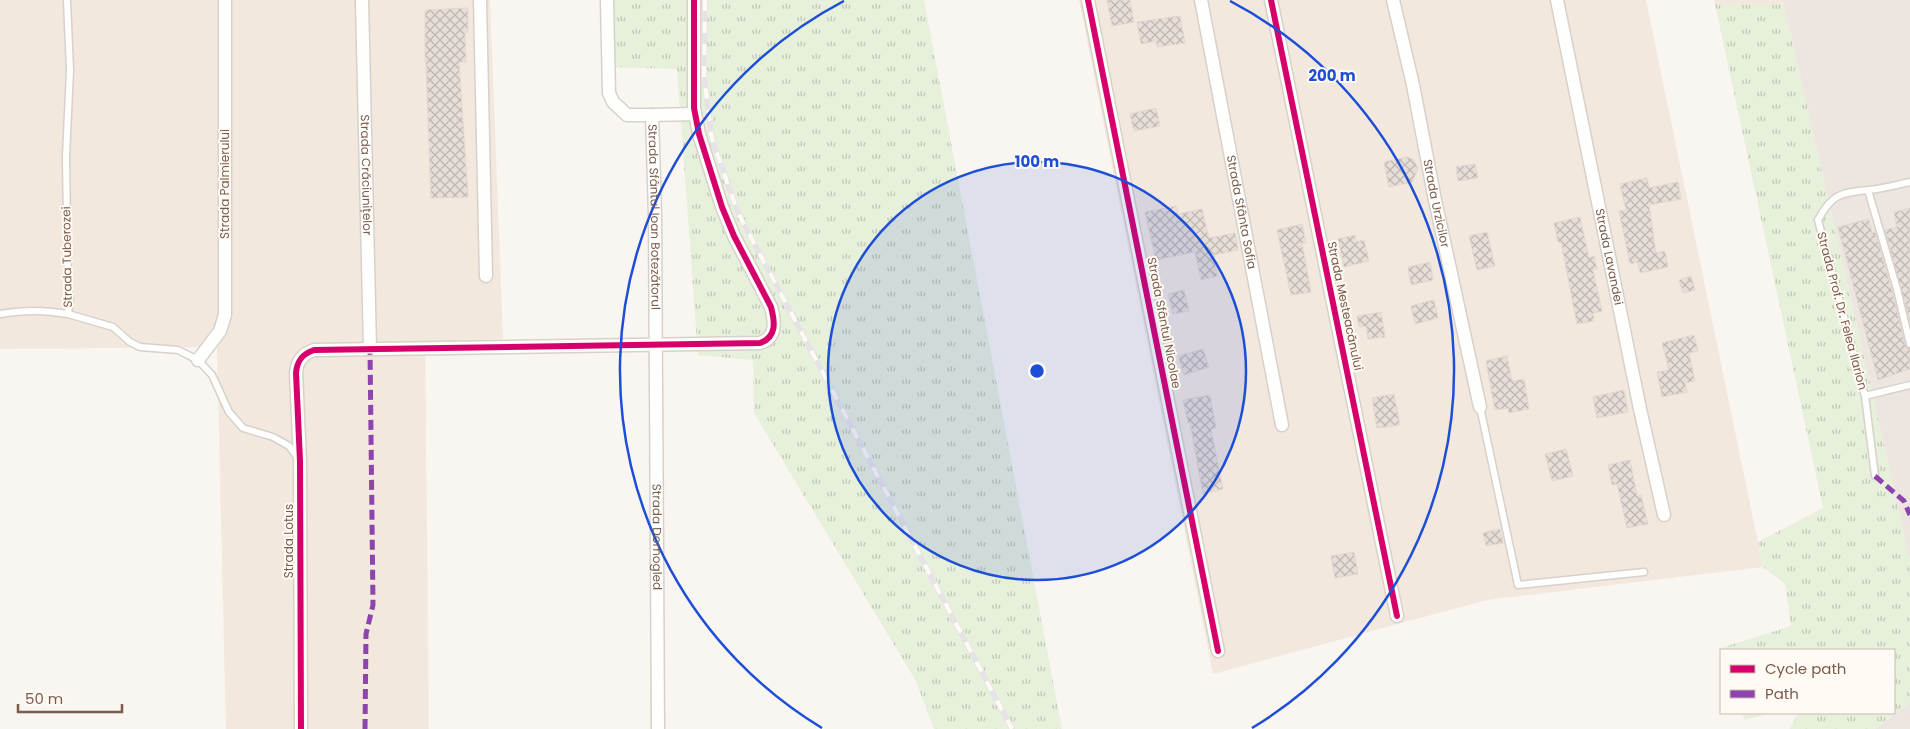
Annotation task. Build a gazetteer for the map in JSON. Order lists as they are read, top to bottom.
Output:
{
  "streets": {
    "street": [
      "Strada Crăciunițelor",
      "Strada Palmierului",
      "Strada Urzicilor",
      "Strada Sfânta Sofia",
      "Strada Sfântul Ioan Botezătorul",
      "Strada Lavandei",
      "Strada Mesteacănului",
      "Strada Sfântul Nicolae",
      "Strada Domogled",
      "Strada Lotus"
    ],
    "lane": ["Strada Tuberozei", "Strada Prof. Dr. Felea Ilarion"]
  },
  "crossings": [
    ["Strada Crăciunițelor", "Strada Lotus"],
    ["Strada Palmierului", "Strada Tuberozei"],
    ["Strada Sfântul Ioan Botezătorul", "Strada Domogled"],
    ["Strada Tuberozei", "Strada Lotus"]
  ],
  "legend": ["Cycle path", "Path"],
  "scale_bar": "50 m",
  "rings": ["200 m", "100 m"]
}
